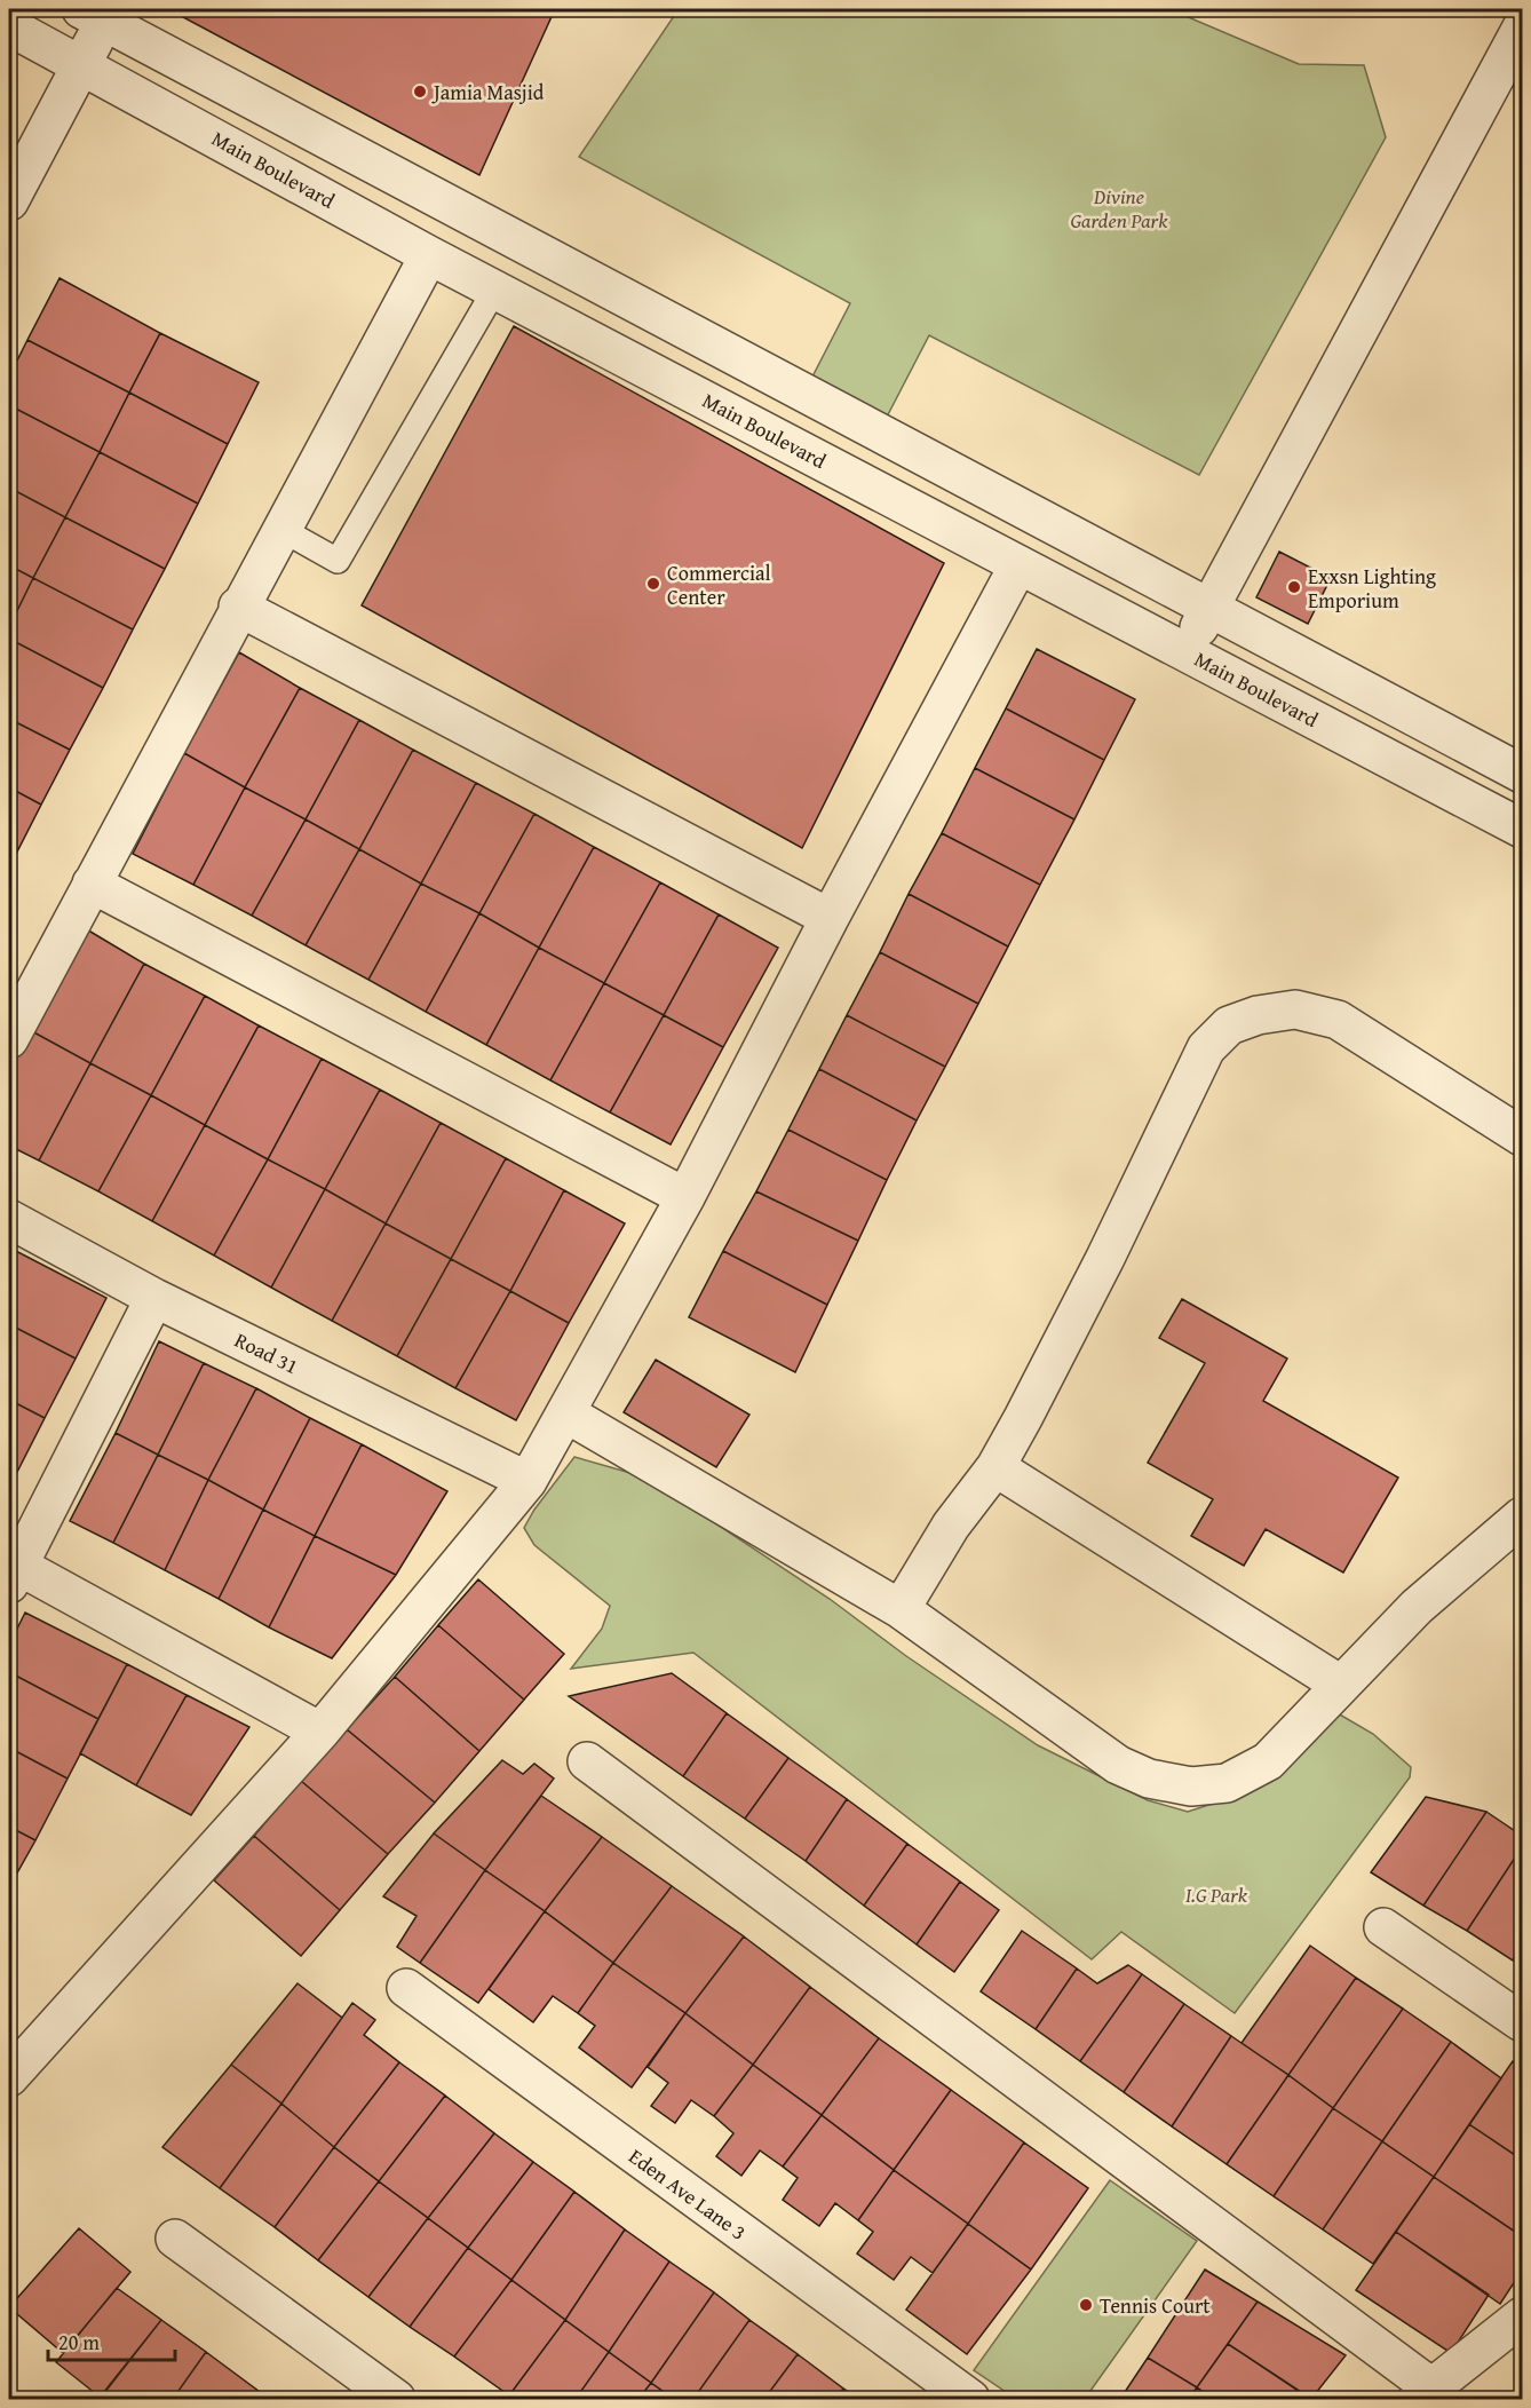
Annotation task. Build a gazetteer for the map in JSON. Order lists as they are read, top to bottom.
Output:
{
  "streets": {
    "street": ["Main Boulevard", "Road 31", "Eden Ave Lane 3"]
  },
  "parks": ["Divine Garden Park", "I.G Park"],
  "places": [
    "Jamia Masjid",
    "Commercial Center",
    "Exxsn Lighting Emporium",
    "Tennis Court"
  ],
  "scale_bar": "20 m"
}
